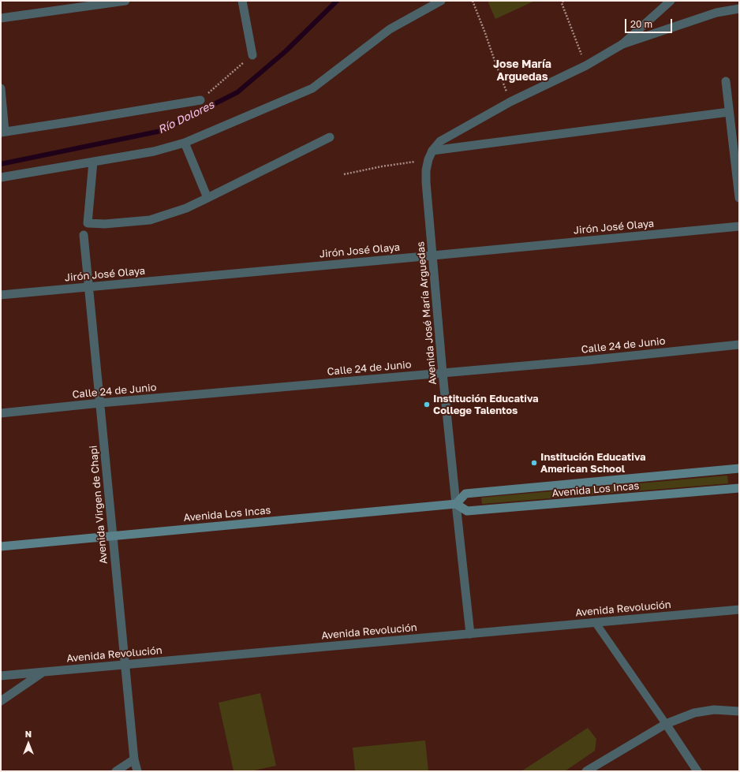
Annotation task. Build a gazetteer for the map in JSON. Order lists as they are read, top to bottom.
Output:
{
  "streets": {
    "main road": ["Avenida Los Incas"],
    "street": [
      "Jirón José Olaya",
      "Avenida José María Arguedas",
      "Calle 24 de Junio",
      "Avenida Virgen de Chapi",
      "Avenida Revolución"
    ]
  },
  "crossings": [
    ["Jirón José Olaya", "Avenida José María Arguedas"],
    ["Jirón José Olaya", "Avenida Virgen de Chapi"],
    ["Avenida José María Arguedas", "Calle 24 de Junio"],
    ["Avenida José María Arguedas", "Avenida Los Incas"],
    ["Avenida José María Arguedas", "Avenida Revolución"],
    ["Calle 24 de Junio", "Avenida Virgen de Chapi"],
    ["Avenida Los Incas", "Avenida Virgen de Chapi"],
    ["Avenida Virgen de Chapi", "Avenida Revolución"]
  ],
  "districts": ["Jose María Arguedas"],
  "water": ["Río Dolores"],
  "places": ["Institución Educativa College Talentos", "Institución Educativa American School"],
  "scale_bar": "20 m",
  "north": "top"
}
